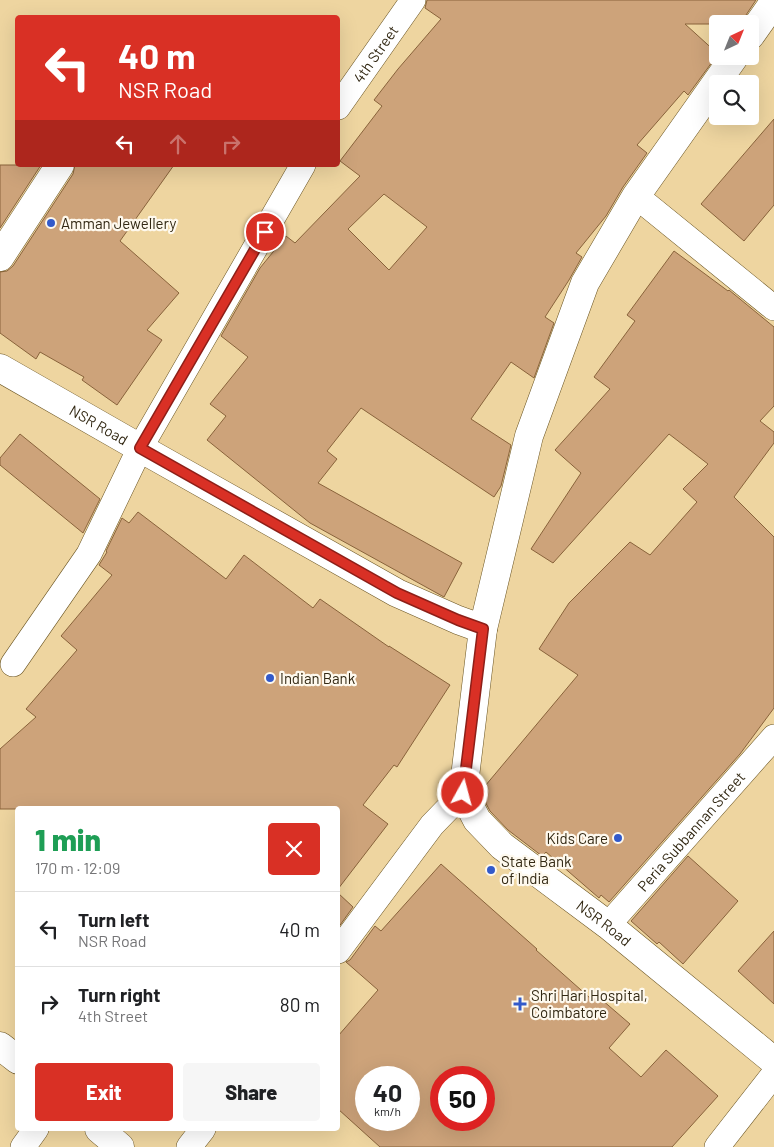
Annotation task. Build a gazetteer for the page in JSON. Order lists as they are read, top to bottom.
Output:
{
  "streets": {
    "main road": ["NSR Road"],
    "street": ["4th Street", "Peria Subbannan Street"]
  },
  "crossings": [
    ["NSR Road", "Peria Subbannan Street"]
  ],
  "places": {
    "other": [
      "Amman Jewellery",
      "Indian Bank",
      "Kids Care",
      "State Bank of India"
    ],
    "health": ["Shri Hari Hospital, Coimbatore"]
  },
  "north": "top right",
  "page": {
    "turn": ["40 m", "NSR Road"],
    "heading": ["1 min", "170 m · 12:09"],
    "list": [
      {
        "name": "Turn left",
        "note": "NSR Road",
        "value": "40 m"
      },
      {
        "name": "Turn right",
        "note": "4th Street",
        "value": "80 m"
      }
    ],
    "buttons": ["Exit", "Share"],
    "speed": "40 km/h",
    "limit": "50"
  }
}
